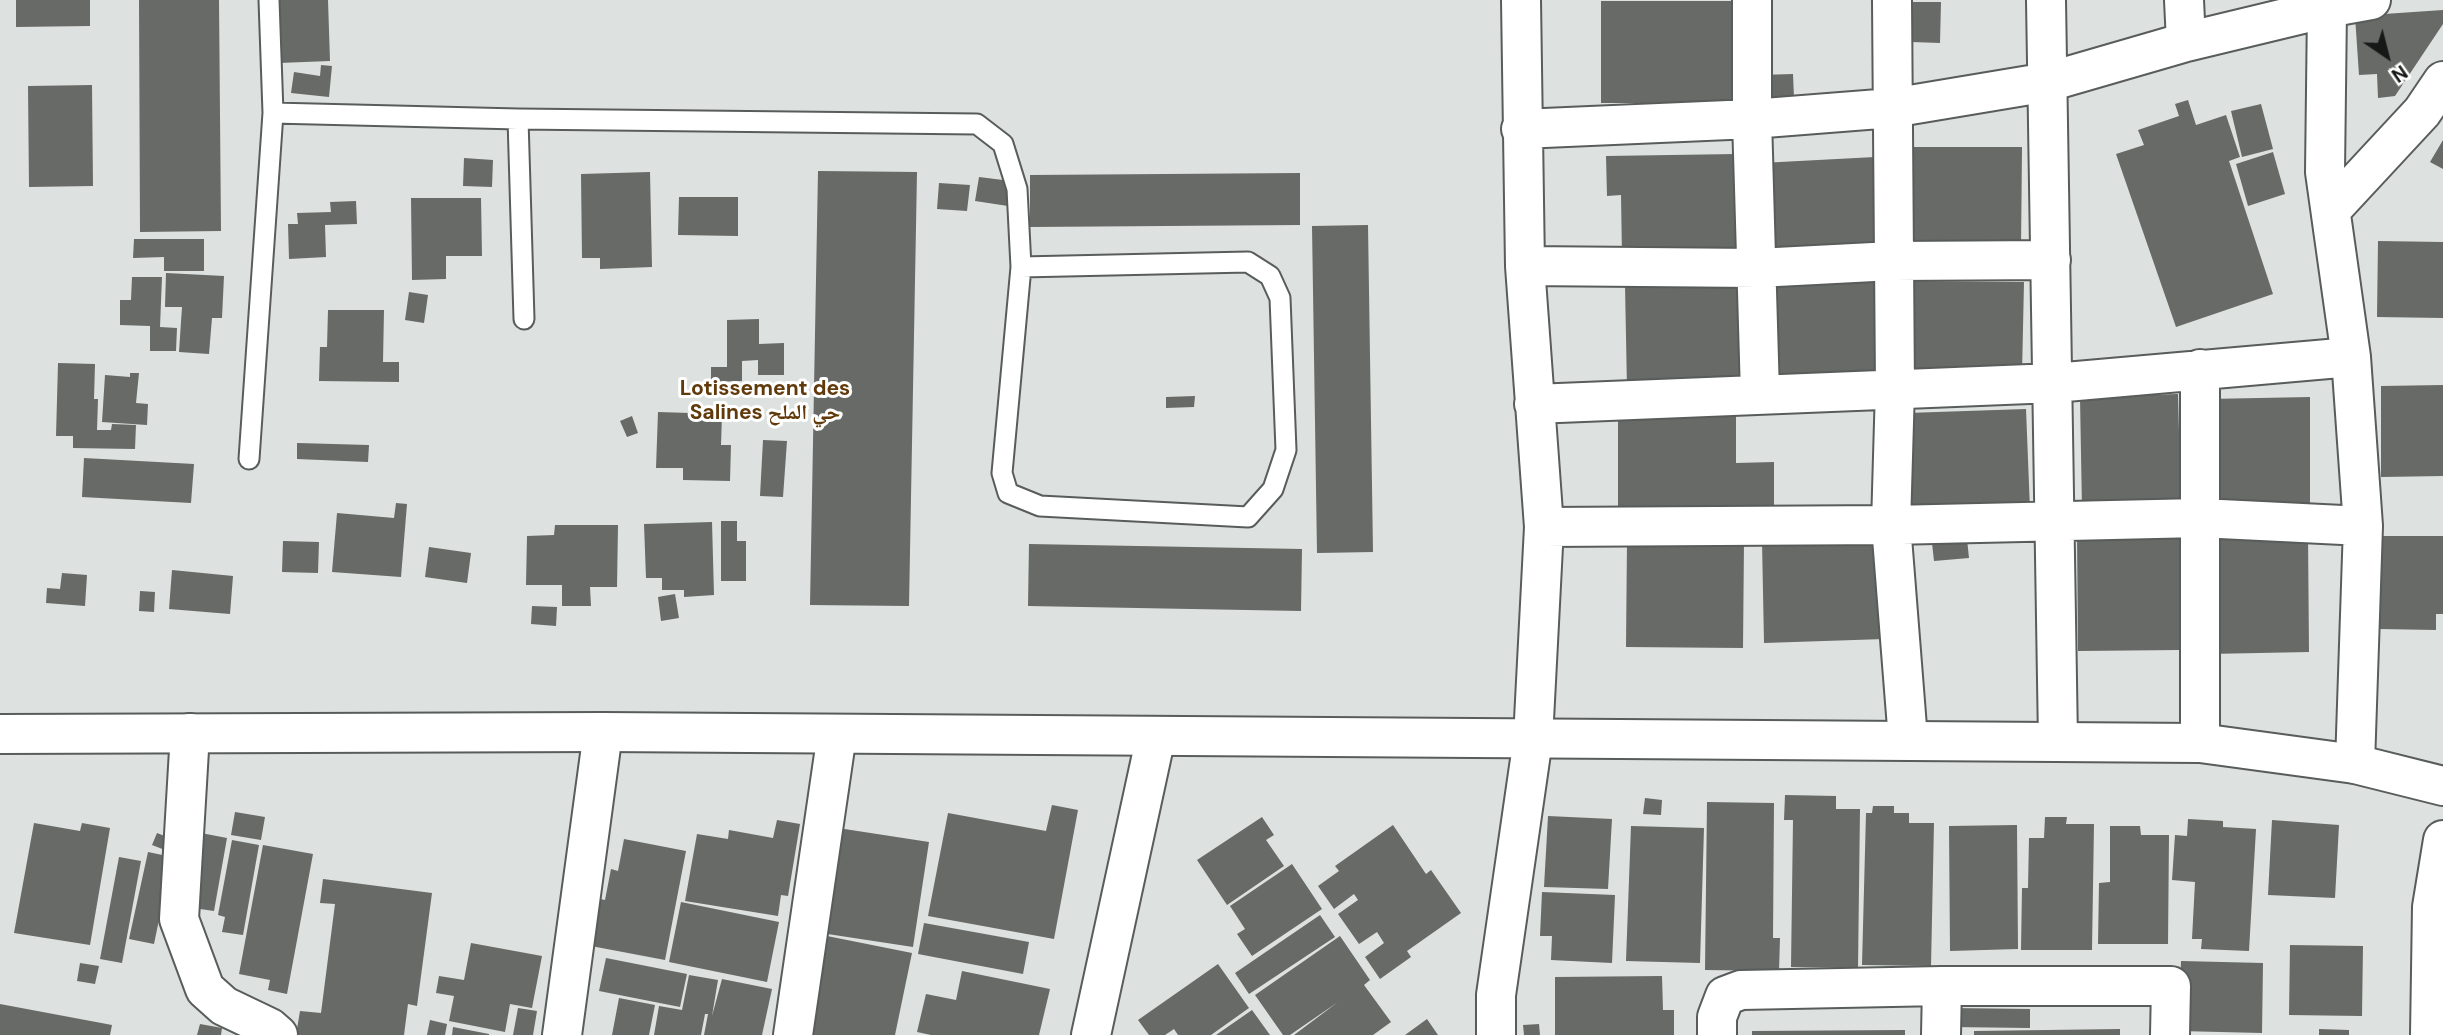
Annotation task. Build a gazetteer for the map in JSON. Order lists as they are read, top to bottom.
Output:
{
  "districts": ["Lotissement des Salines حي الملح"],
  "north": "bottom right"
}
